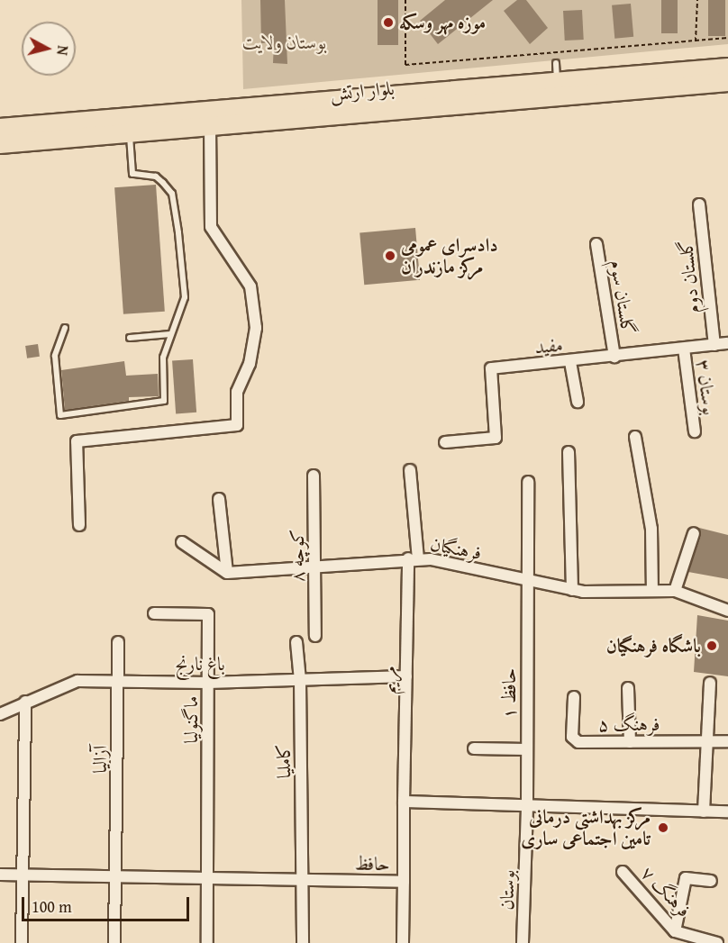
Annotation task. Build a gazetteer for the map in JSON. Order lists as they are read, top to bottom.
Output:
{
  "streets": {
    "main road": ["بلوار ارتش"],
    "street": [
      "گلستان دوم",
      "گلستان سوم",
      "مفید",
      "بوستان ۳",
      "فرهنگیان",
      "کوچه ۸",
      "باغ نارنج",
      "مریم",
      "حافظ ۱",
      "ماگنولیا",
      "فرهنگ ۵",
      "آزالیا",
      "کاملیا",
      "حافظ",
      "بوستان",
      "فرهنگ ۷"
    ]
  },
  "crossings": [
    ["گلستان دوم", "مفید"],
    ["گلستان سوم", "مفید"],
    ["مفید", "بوستان ۳"],
    ["فرهنگیان", "کوچه ۸"],
    ["فرهنگیان", "مریم"],
    ["فرهنگیان", "حافظ ۱"],
    ["باغ نارنج", "مریم"],
    ["باغ نارنج", "ماگنولیا"],
    ["باغ نارنج", "آزالیا"],
    ["باغ نارنج", "کاملیا"],
    ["مریم", "حافظ"],
    ["حافظ ۱", "بوستان"],
    ["ماگنولیا", "حافظ"],
    ["آزالیا", "حافظ"],
    ["کاملیا", "حافظ"]
  ],
  "parks": ["بوستان ولایت"],
  "places": [
    "موزه مهر وسکه",
    "دادسرای عمومی مرکز مازندران",
    "باشگاه فرهنگیان",
    "مرکز بهداشتی درمانی تامین اجتماعی ساری"
  ],
  "scale_bar": "100 m",
  "north": "right"
}
